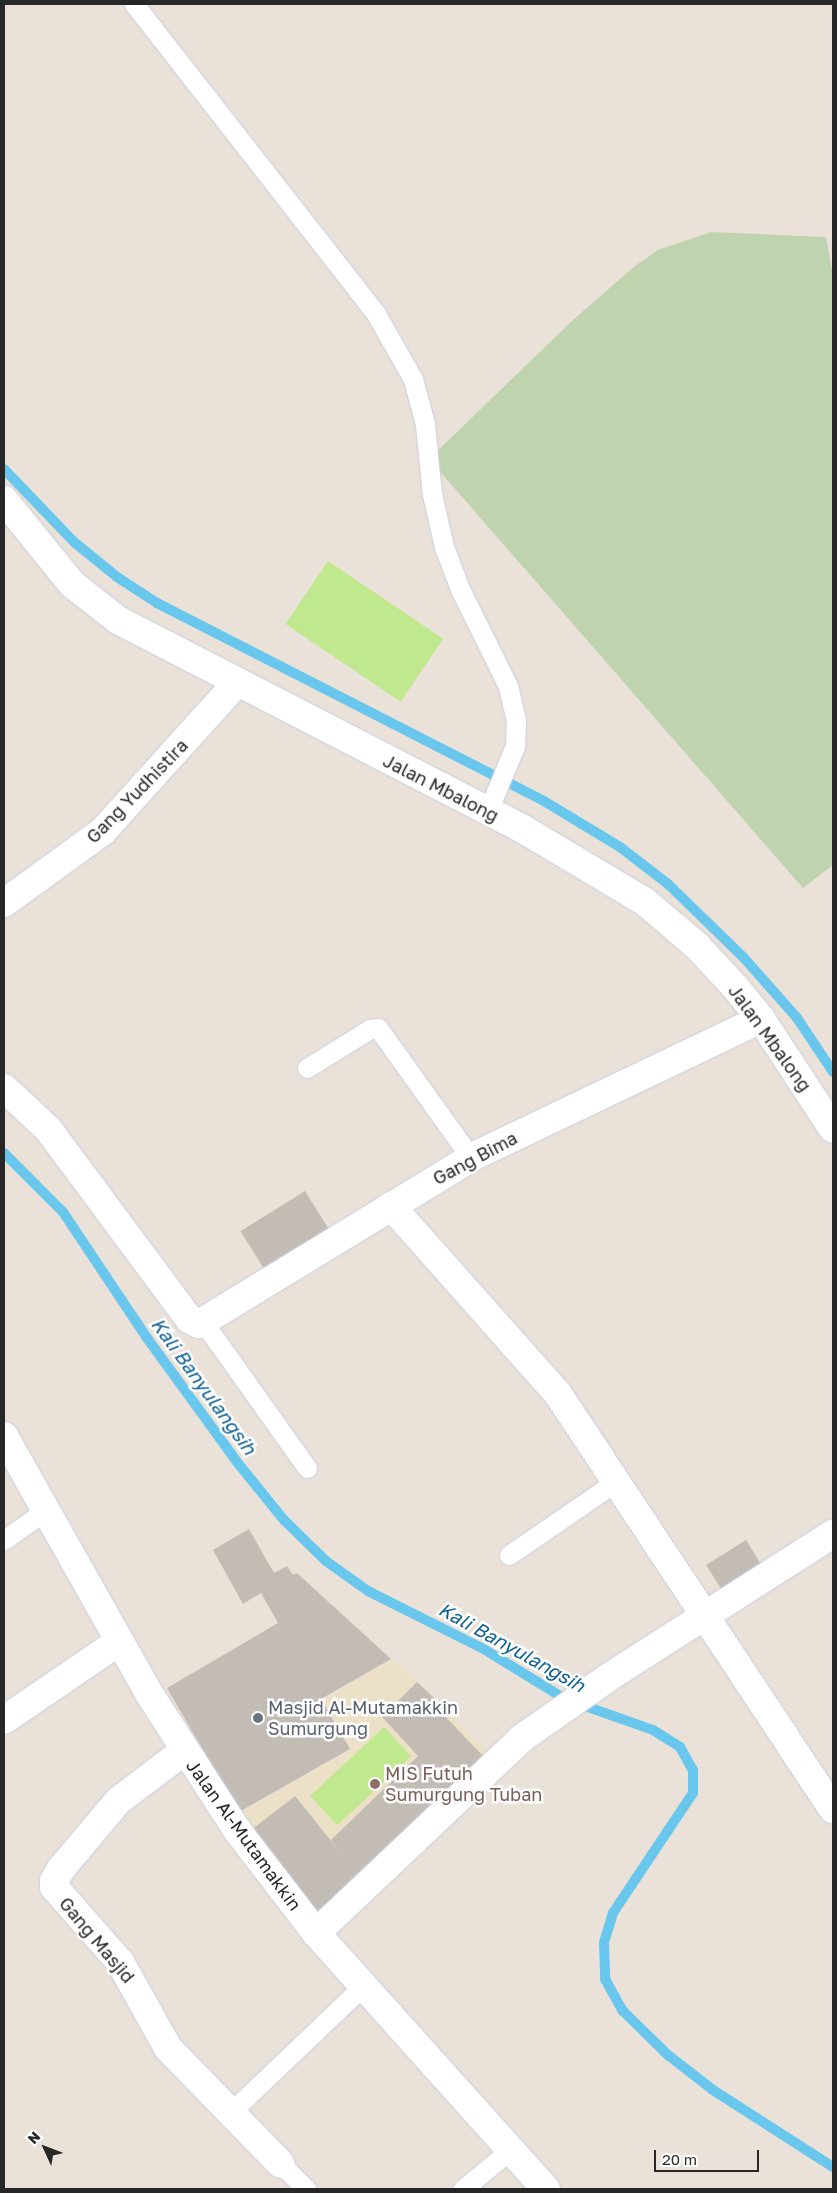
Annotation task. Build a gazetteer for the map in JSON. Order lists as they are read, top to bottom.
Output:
{
  "streets": {
    "street": [
      "Jalan Mbalong",
      "Gang Yudhistira",
      "Gang Bima",
      "Jalan Al-Mutamakkin",
      "Gang Masjid"
    ]
  },
  "crossings": [
    ["Jalan Mbalong", "Gang Yudhistira"],
    ["Jalan Mbalong", "Gang Bima"],
    ["Jalan Al-Mutamakkin", "Gang Masjid"]
  ],
  "water": ["Kali Banyulangsih"],
  "places": ["Masjid Al-Mutamakkin Sumurgung", "MIS Futuh Sumurgung Tuban"],
  "scale_bar": "20 m",
  "north": "top left"
}
